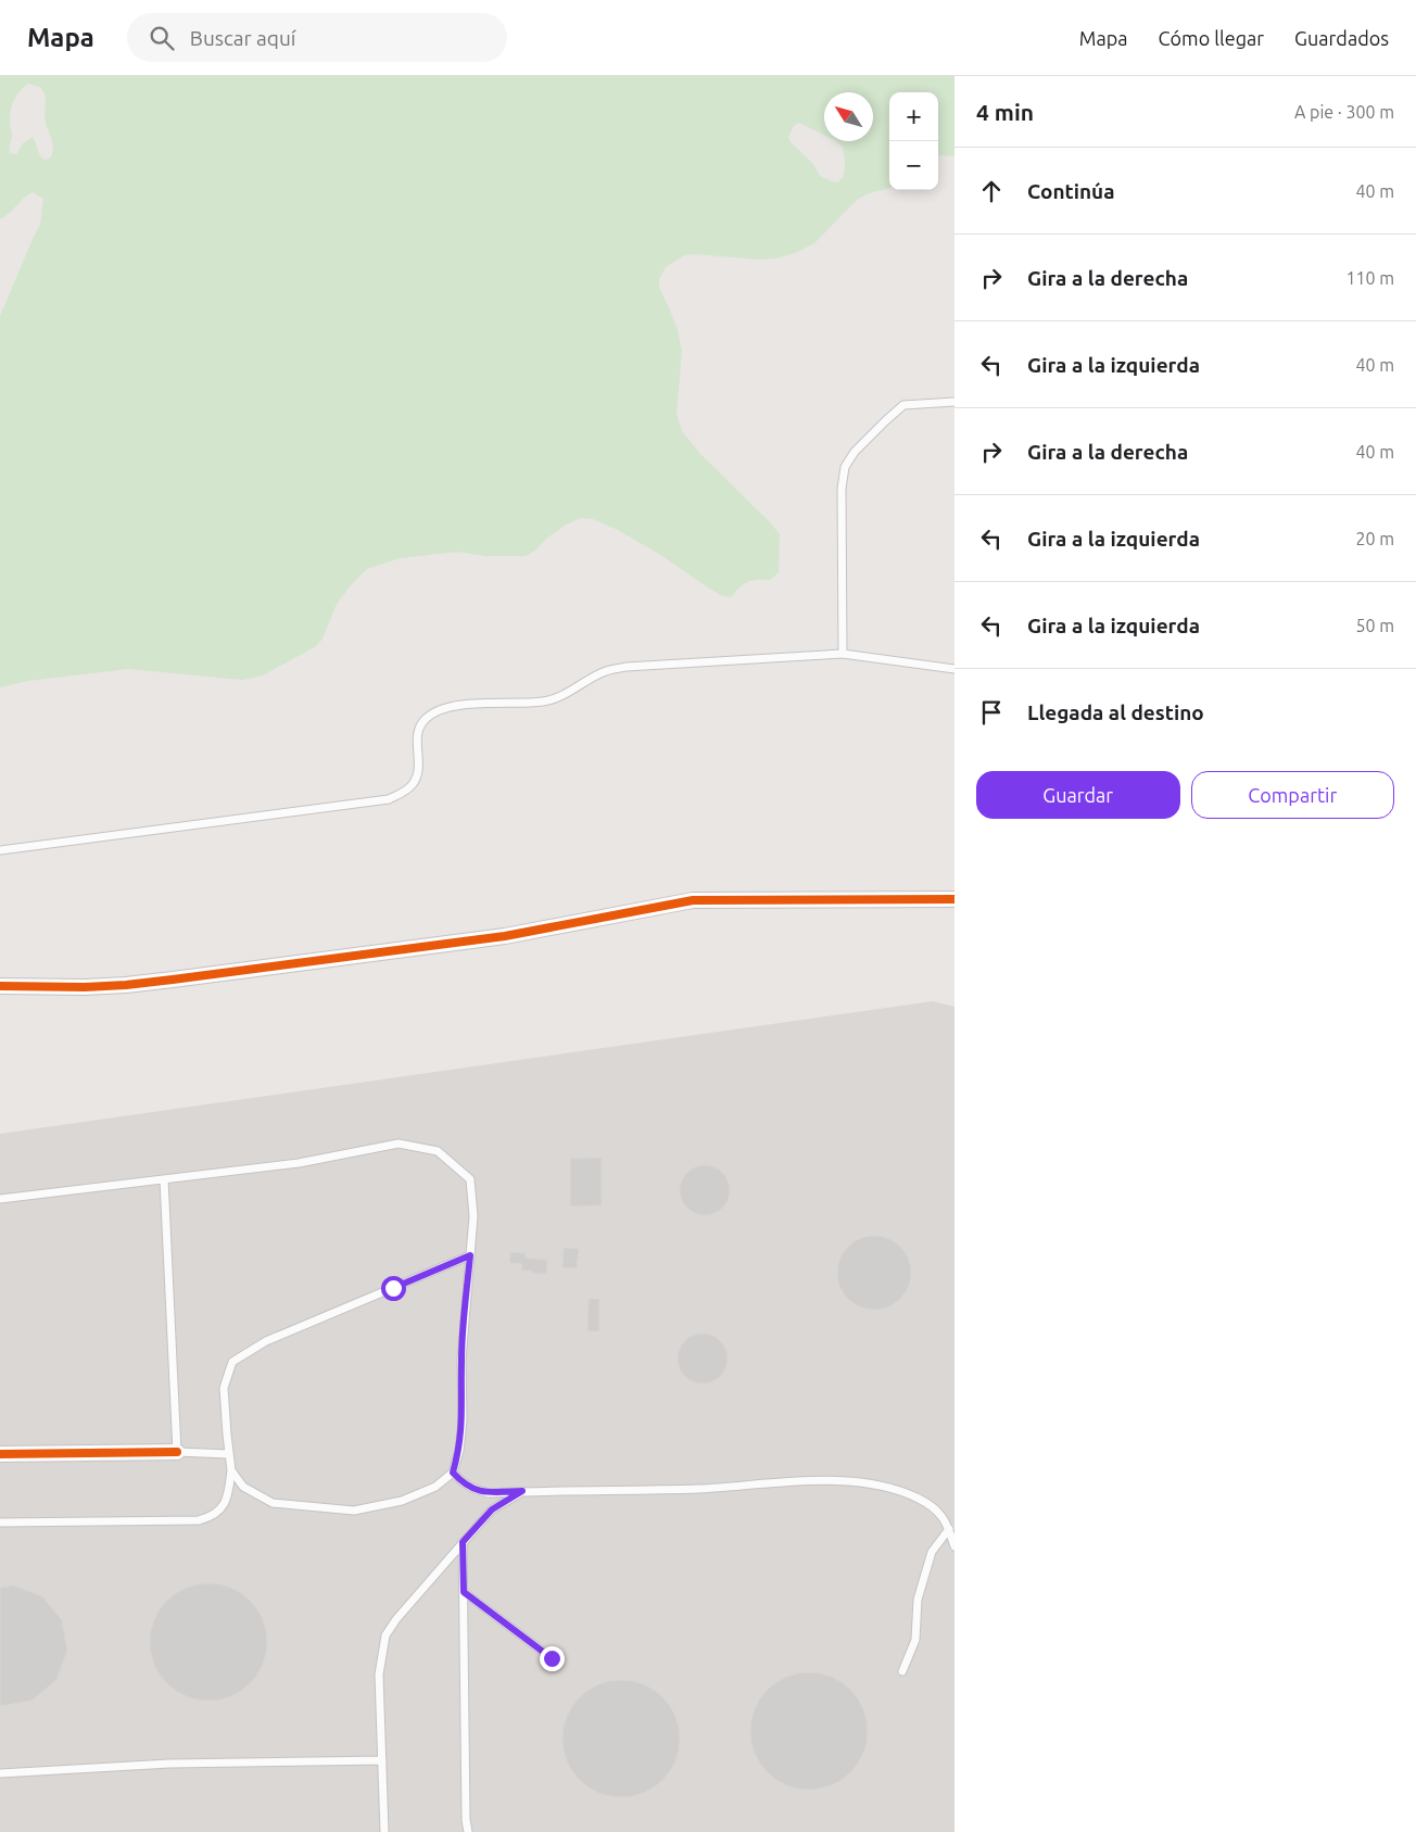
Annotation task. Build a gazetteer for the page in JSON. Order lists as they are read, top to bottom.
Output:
{
  "north": "top left",
  "page": {
    "header": "Mapa",
    "search": "Buscar aquí",
    "nav": ["Mapa", "Cómo llegar", "Guardados"],
    "heading": ["4 min", "A pie · 300 m"],
    "map_buttons": ["+", "−"],
    "list": [
      ["Continúa", "40 m"],
      ["Gira a la derecha", "110 m"],
      ["Gira a la izquierda", "40 m"],
      ["Gira a la derecha", "40 m"],
      ["Gira a la izquierda", "20 m"],
      ["Gira a la izquierda", "50 m"],
      "Llegada al destino"
    ],
    "buttons": ["Guardar", "Compartir"]
  }
}
